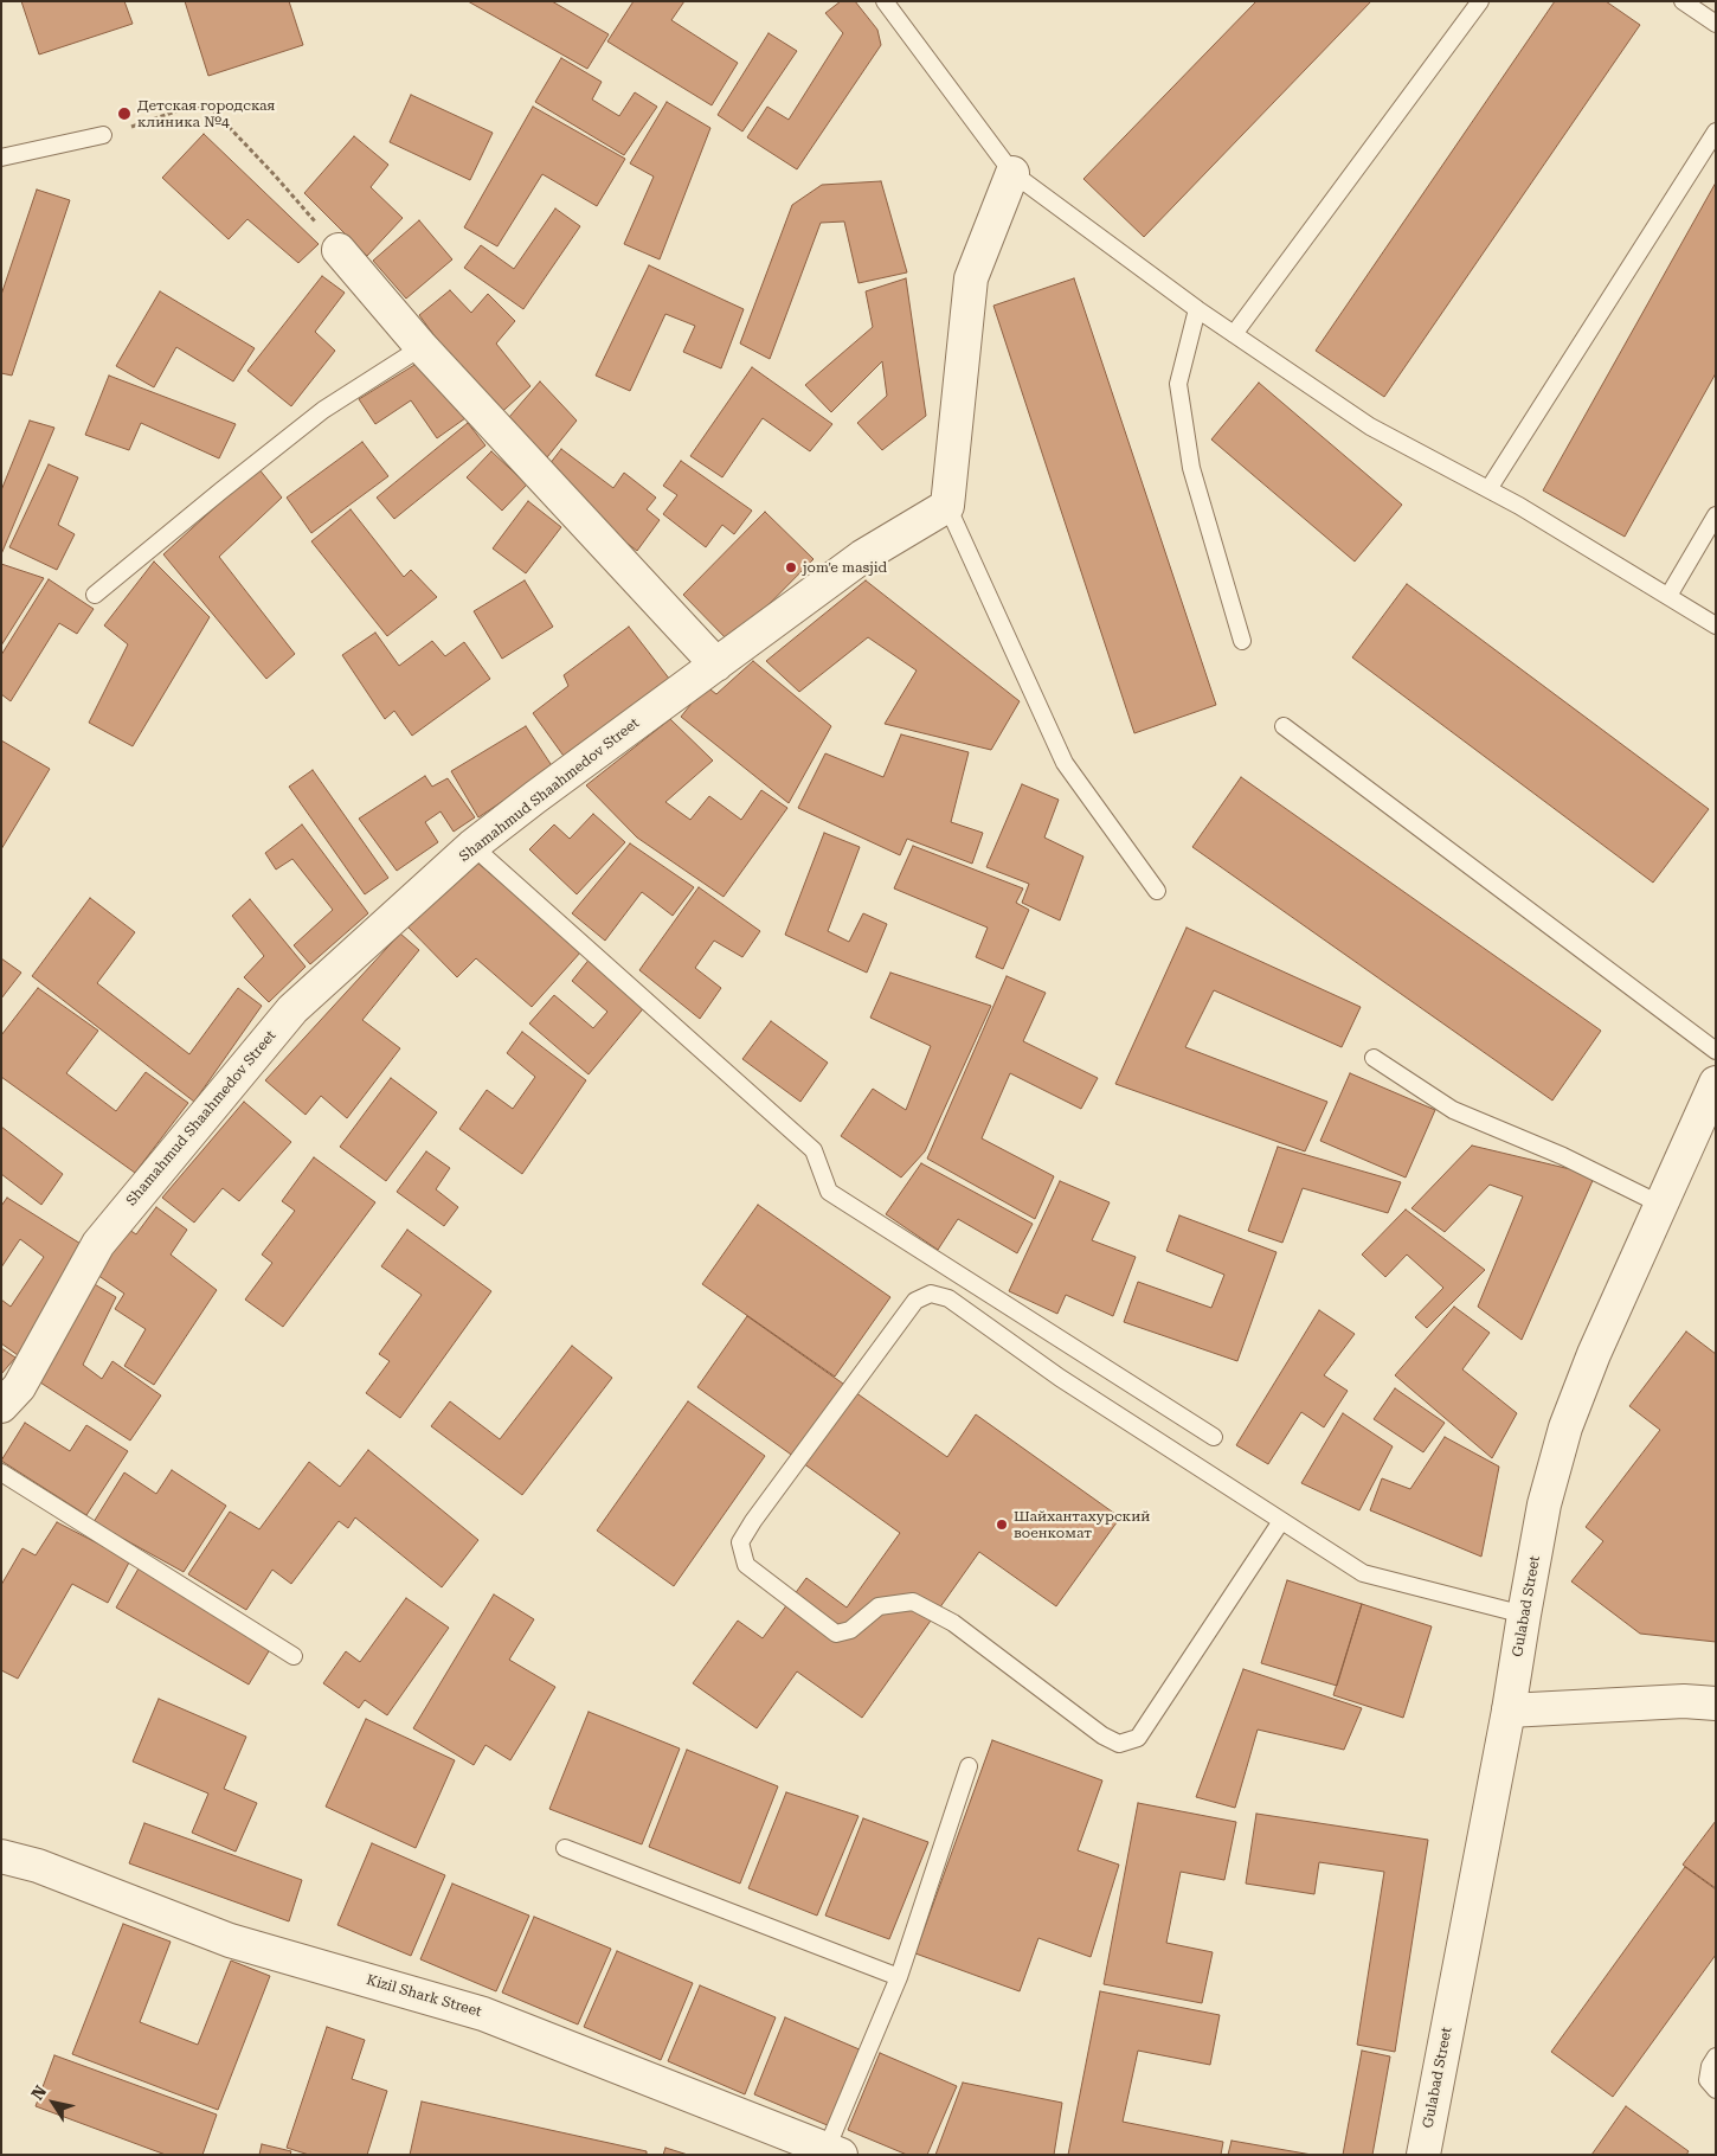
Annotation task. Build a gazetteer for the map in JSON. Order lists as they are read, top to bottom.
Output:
{
  "streets": {
    "street": ["Shamahmud Shaahmedov Street", "Gulabad Street", "Kizil Shark Street"]
  },
  "places": ["Детская городская клиника №4", "jom'e masjid", "Шайхантахурский военкомат"],
  "north": "top left"
}
